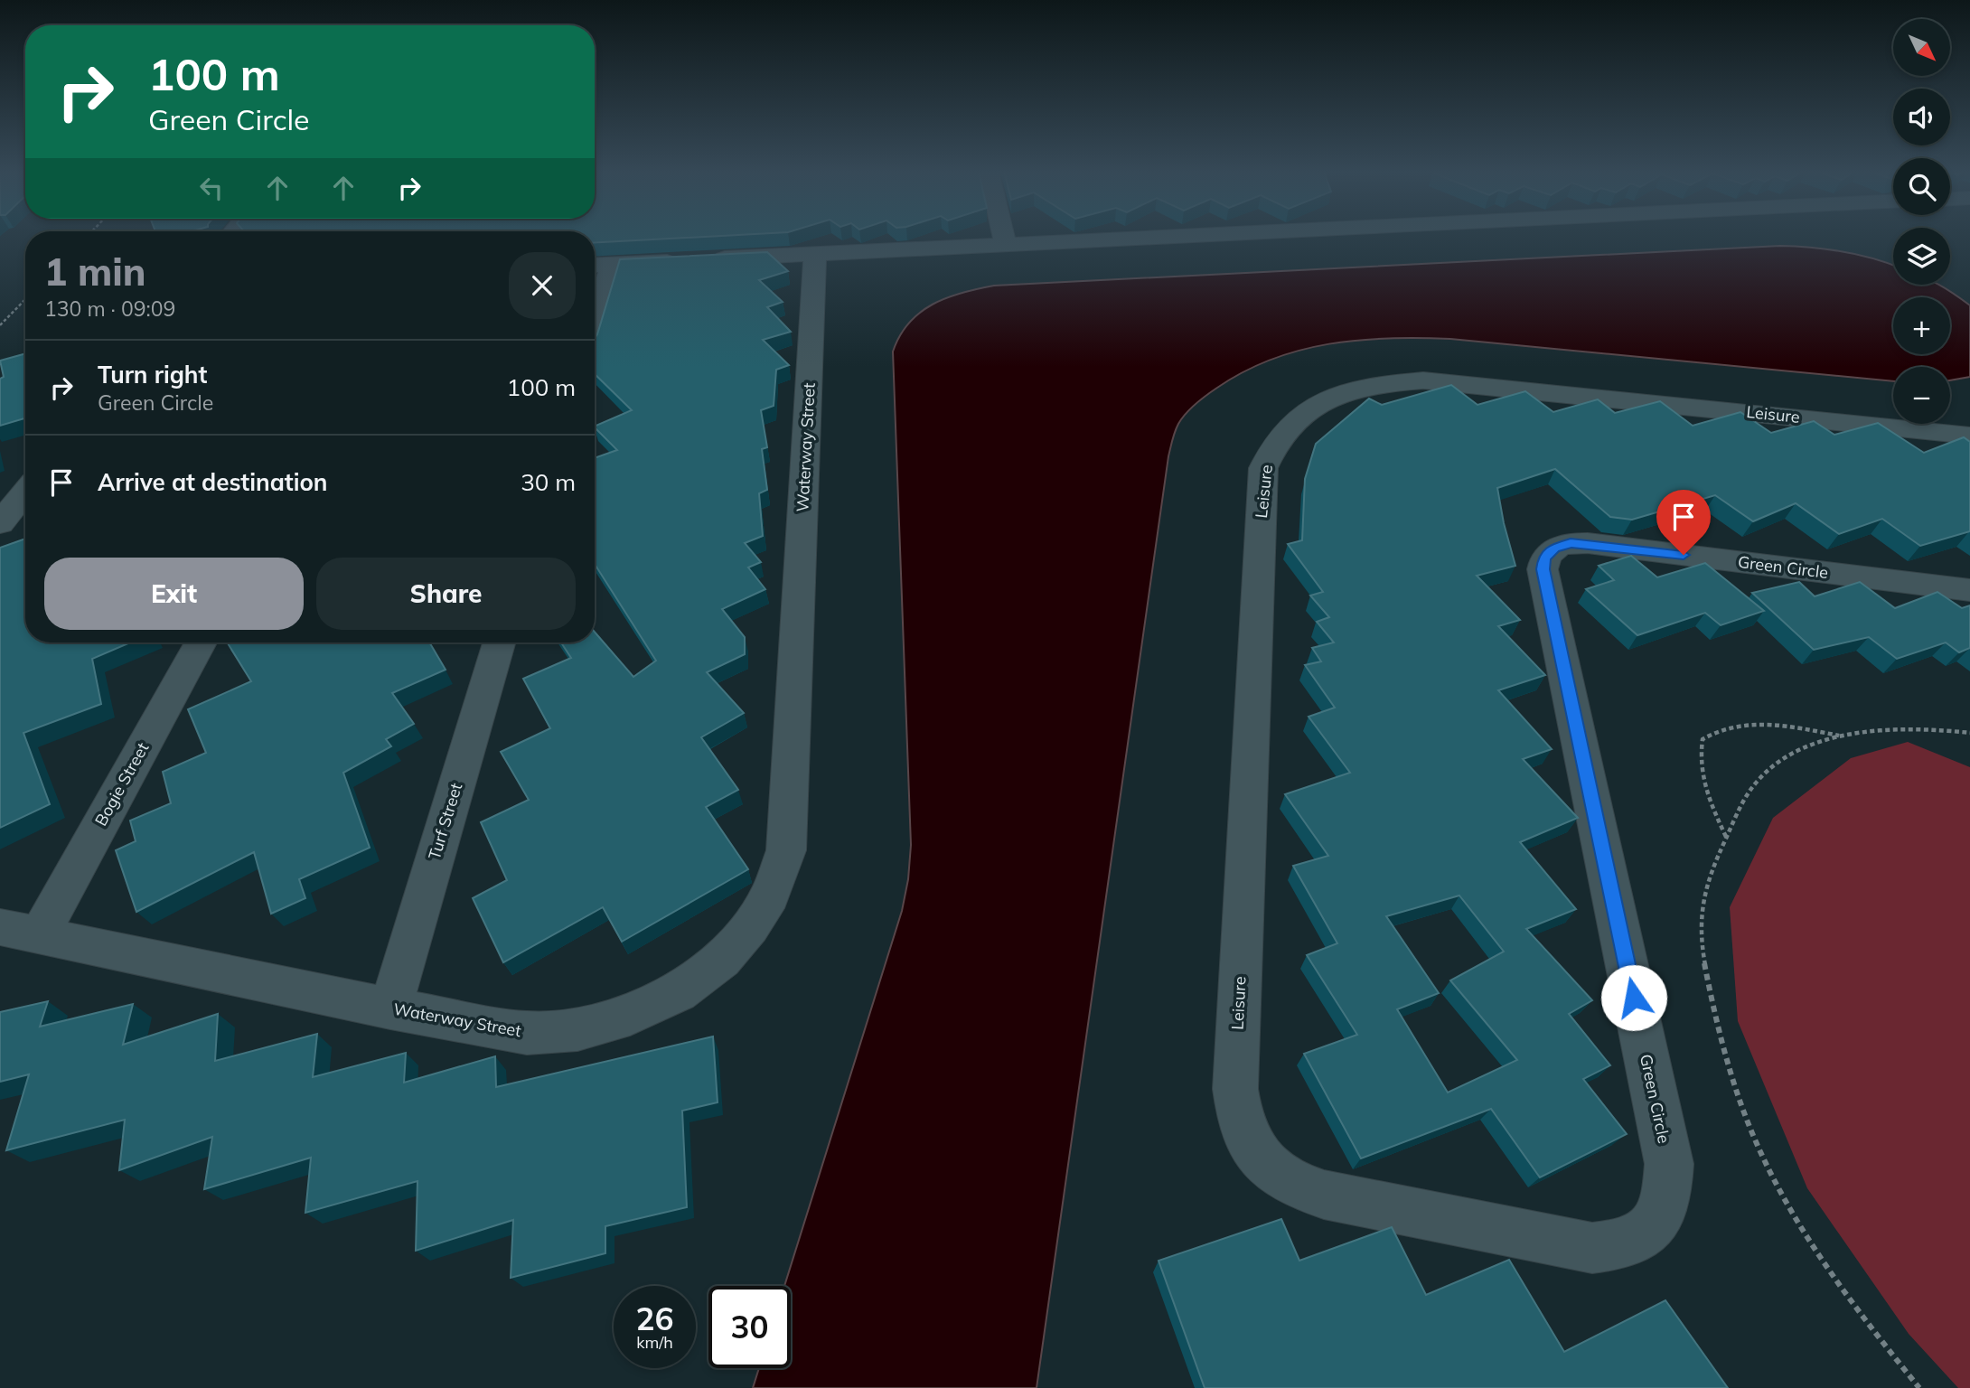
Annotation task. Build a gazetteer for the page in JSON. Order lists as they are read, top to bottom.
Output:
{
  "streets": {
    "street": [
      "Leisure",
      "Waterway Street",
      "Green Circle",
      "Bogie Street",
      "Turf Street"
    ]
  },
  "crossings": [
    ["Leisure", "Green Circle"],
    ["Waterway Street", "Bogie Street"],
    ["Waterway Street", "Turf Street"]
  ],
  "north": "bottom right",
  "page": {
    "map_buttons": ["+", "−"],
    "turn": ["100 m", "Green Circle"],
    "heading": ["1 min", "130 m · 09:09"],
    "list": [
      {
        "name": "Turn right",
        "note": "Green Circle",
        "value": "100 m"
      },
      {
        "name": "Arrive at destination",
        "value": "30 m"
      }
    ],
    "buttons": ["Exit", "Share"],
    "speed": "26 km/h",
    "limit": "30"
  }
}
